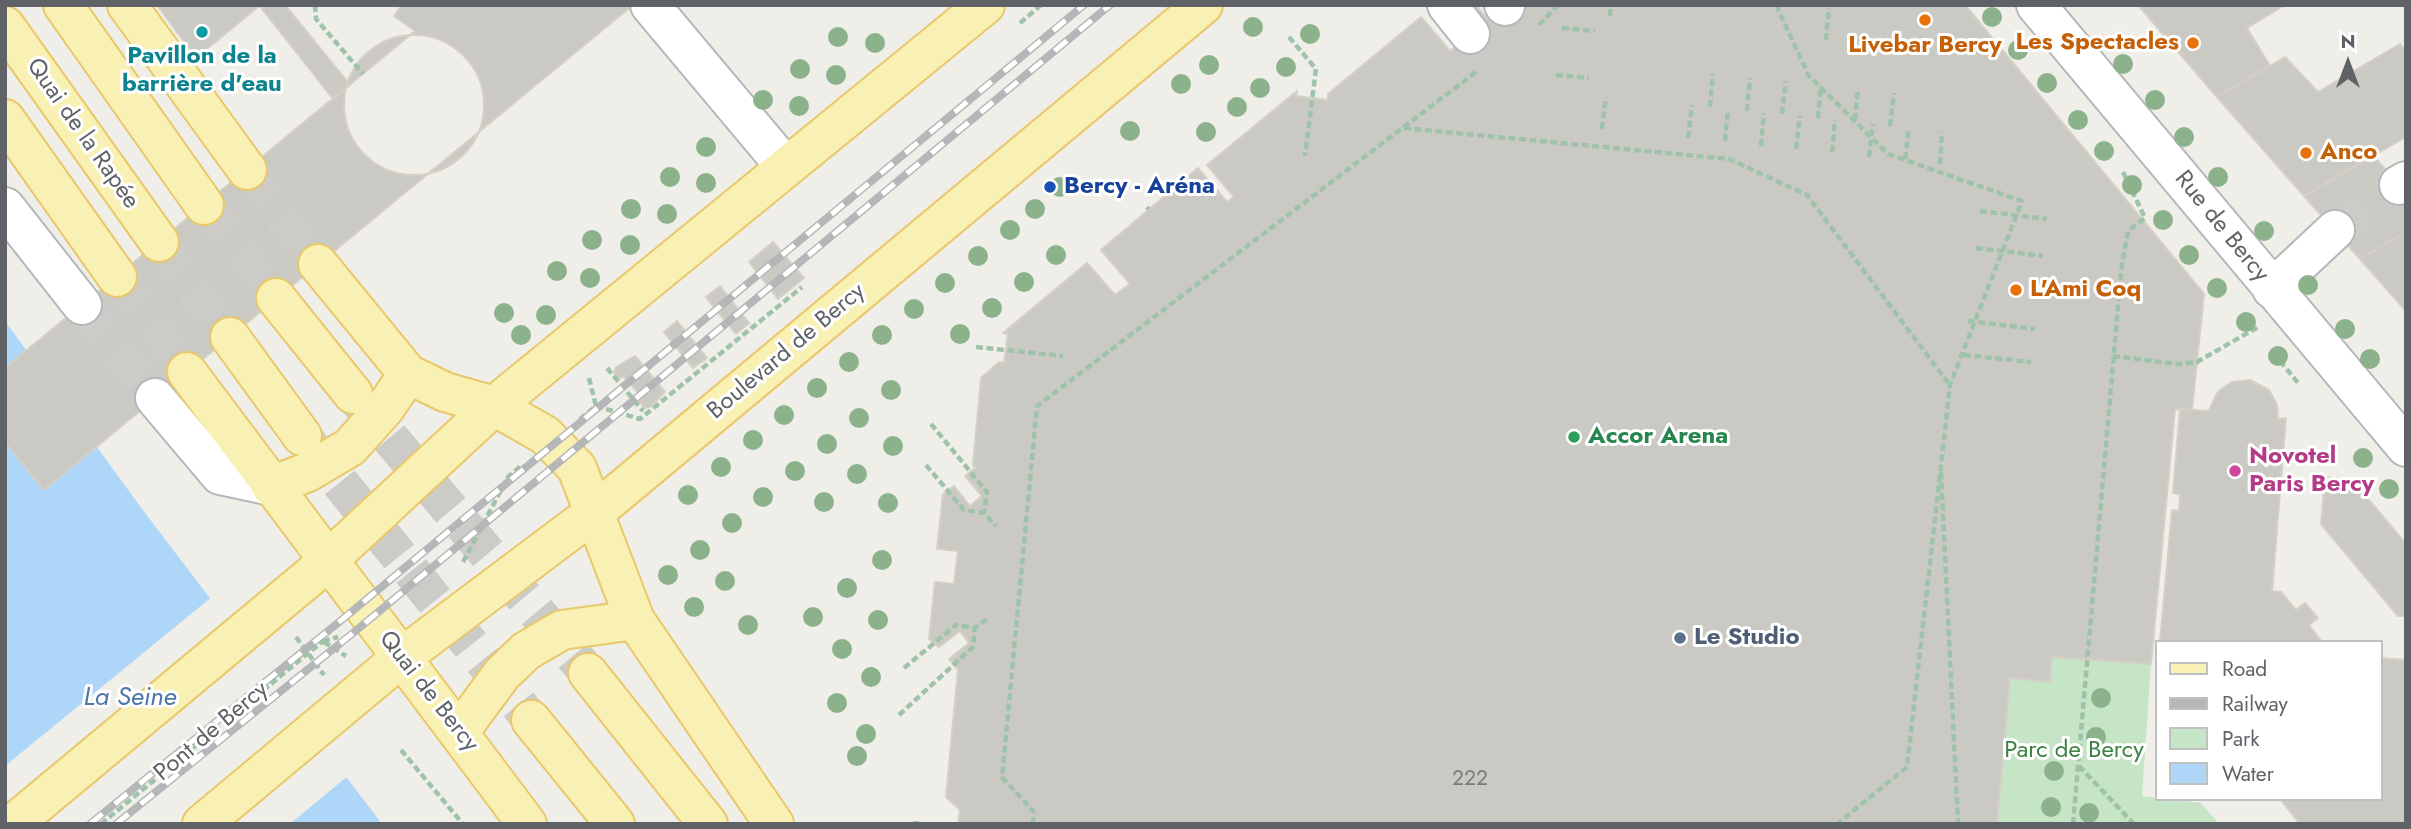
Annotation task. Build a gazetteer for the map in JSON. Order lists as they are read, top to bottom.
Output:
{
  "streets": {
    "main road": ["Quai de la Rapée", "Boulevard de Bercy", "Quai de Bercy"],
    "street": ["Rue de Bercy"],
    "path": ["Pont de Bercy"]
  },
  "crossings": [
    ["Boulevard de Bercy", "Quai de Bercy"]
  ],
  "water": ["La Seine"],
  "parks": ["Parc de Bercy"],
  "places": [
    "Livebar Bercy",
    "Pavillon de la barrière d'eau",
    "Les Spectacles",
    "Anco",
    "Bercy - Aréna",
    "L'Ami Coq",
    "Accor Arena",
    "Novotel Paris Bercy",
    "Le Studio"
  ],
  "house_numbers": ["222"],
  "legend": [
    "Road",
    "Railway",
    "Park",
    "Water"
  ],
  "north": "top"
}
